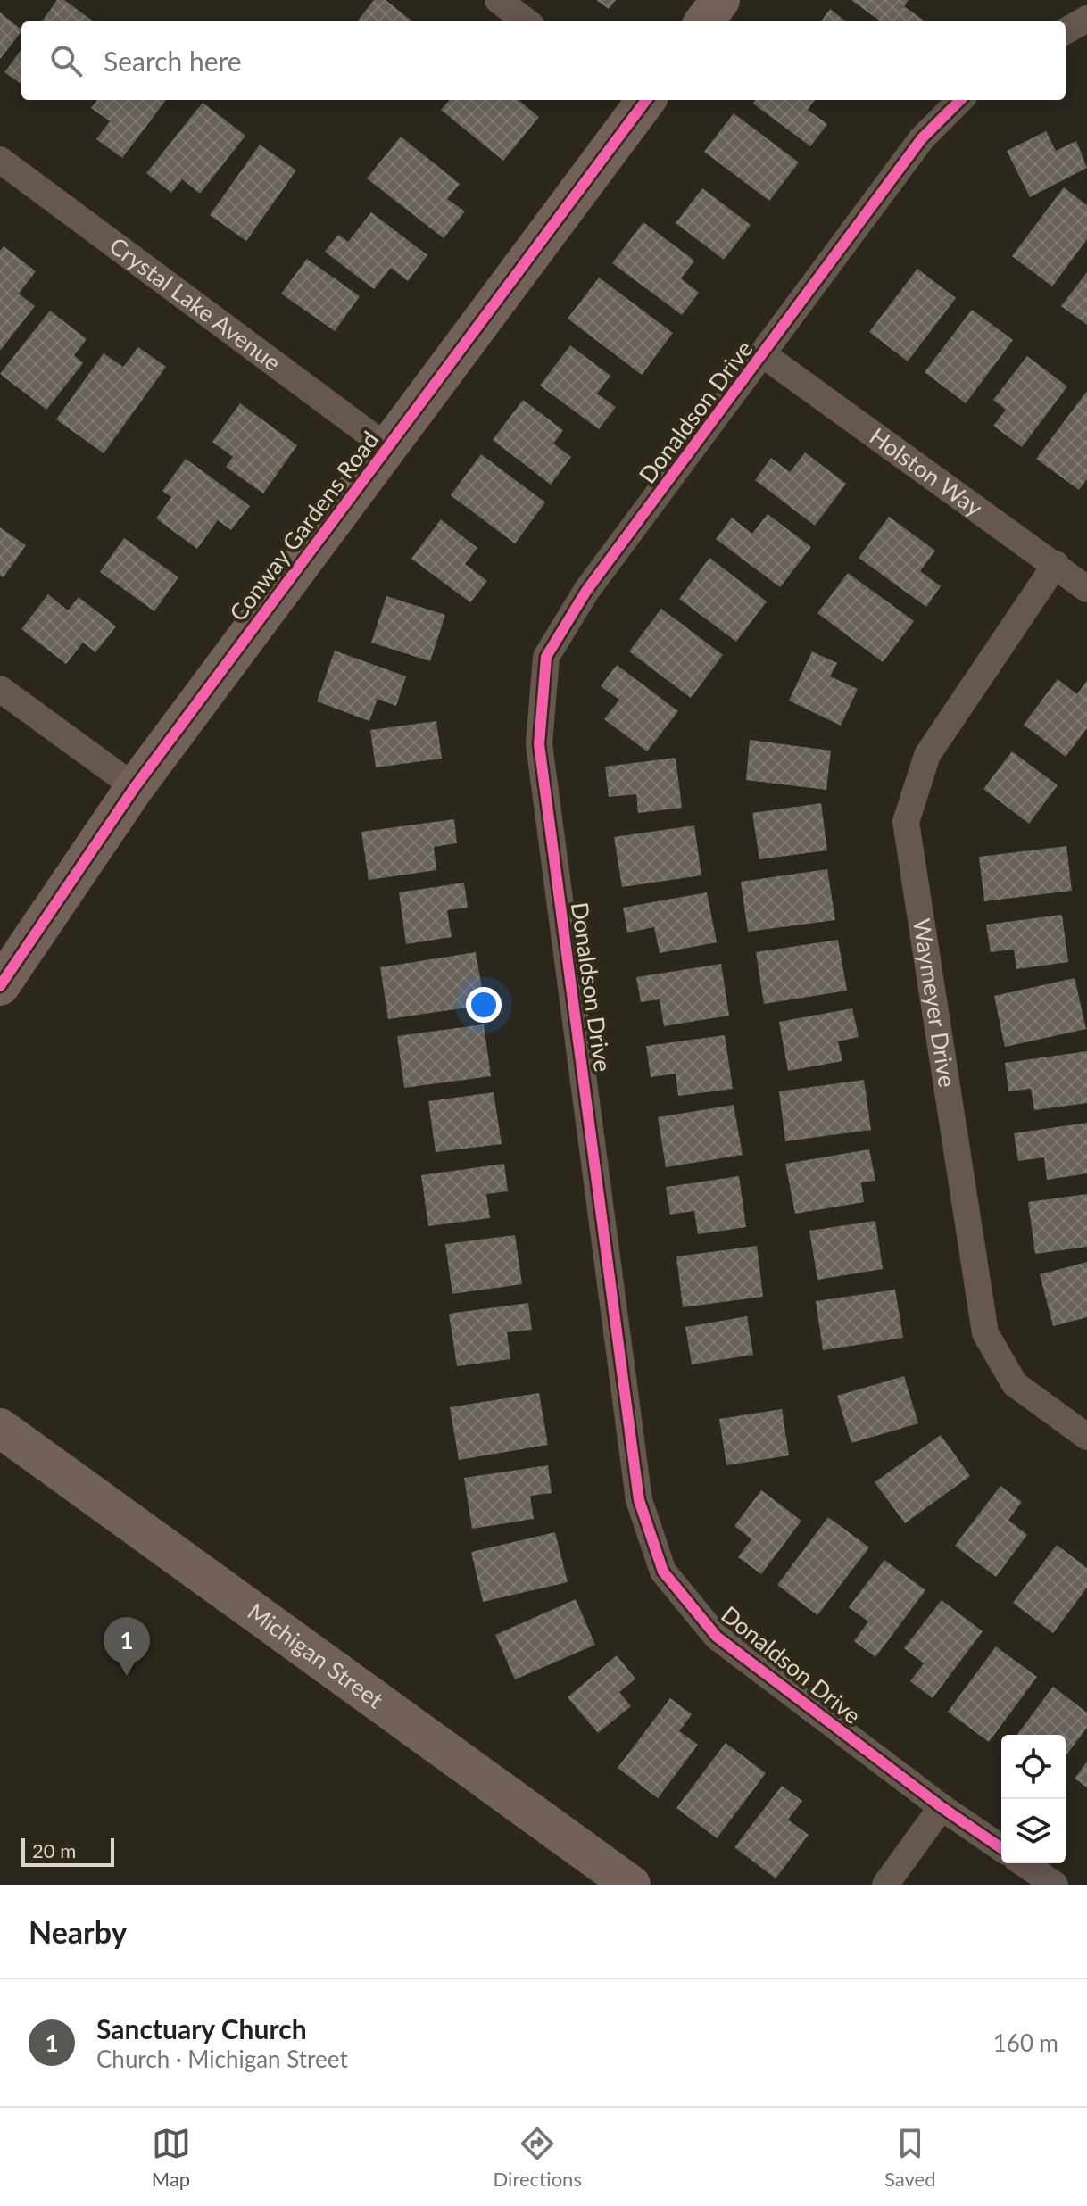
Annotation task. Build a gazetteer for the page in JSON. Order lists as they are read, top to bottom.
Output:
{
  "streets": {
    "street": [
      "Crystal Lake Avenue",
      "Donaldson Drive",
      "Holston Way",
      "Conway Gardens Road",
      "Waymeyer Drive",
      "Michigan Street"
    ]
  },
  "crossings": [
    ["Crystal Lake Avenue", "Conway Gardens Road"],
    ["Donaldson Drive", "Holston Way"],
    ["Holston Way", "Waymeyer Drive"]
  ],
  "scale_bar": "20 m",
  "page": {
    "search": "Search here",
    "pins": "1",
    "scale": "20 m",
    "heading": "Nearby",
    "list": [
      {
        "mark": "1",
        "name": "Sanctuary Church",
        "note": "Church · Michigan Street",
        "value": "160 m"
      }
    ],
    "nav": ["Map", "Directions", "Saved"]
  }
}
